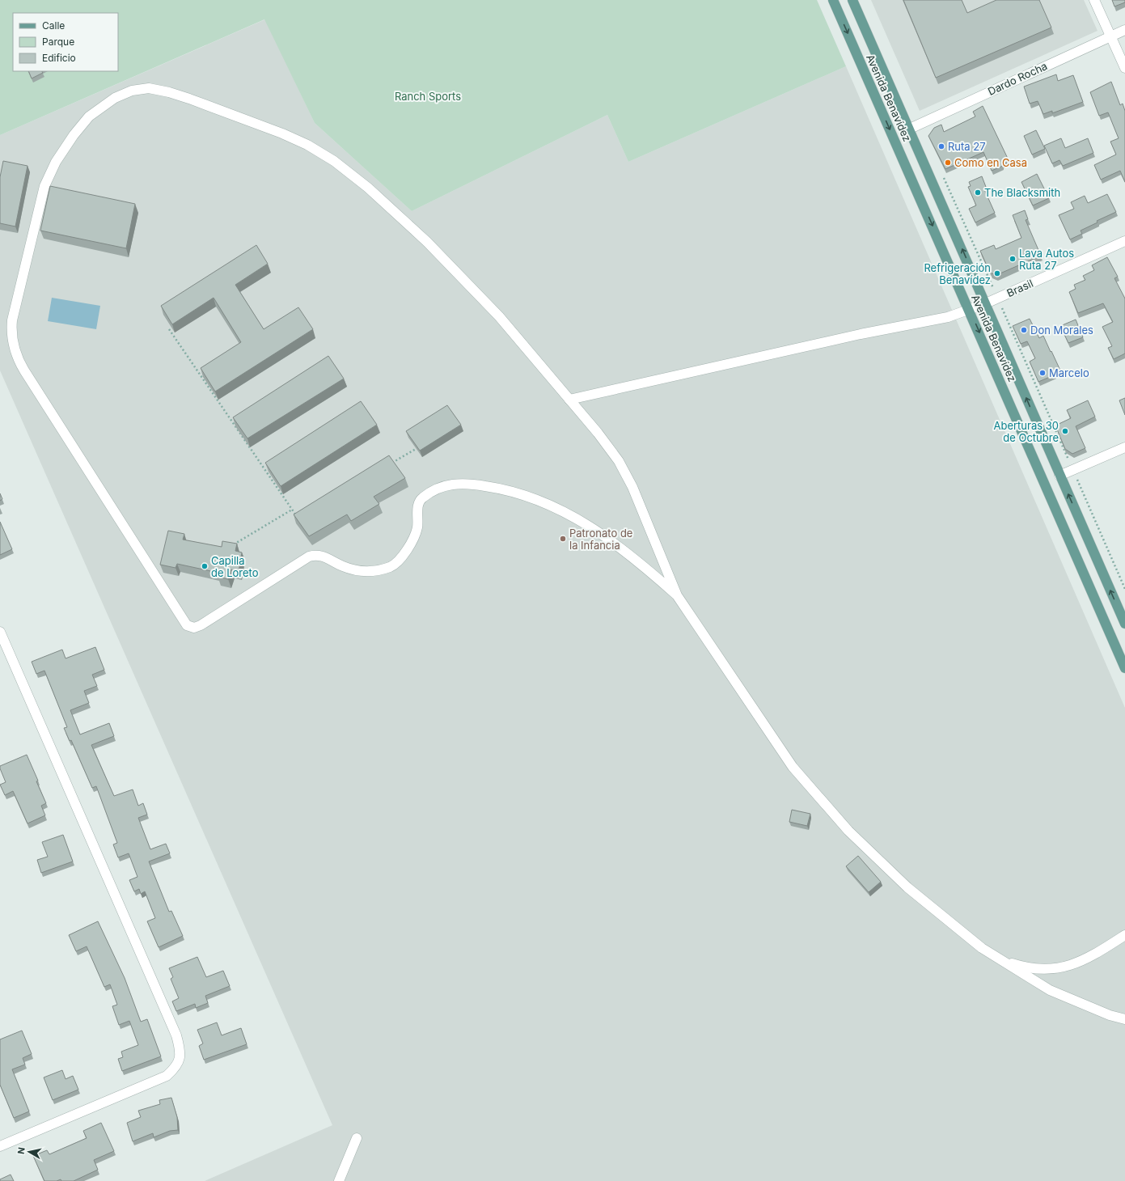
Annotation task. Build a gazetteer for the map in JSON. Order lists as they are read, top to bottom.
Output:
{
  "streets": {
    "main road": ["Avenida Benavídez"],
    "street": ["Dardo Rocha", "Brasil"]
  },
  "crossings": [
    ["Dardo Rocha", "Avenida Benavídez"],
    ["Avenida Benavídez", "Brasil"]
  ],
  "parks": ["Ranch Sports"],
  "places": [
    "Ruta 27",
    "Como en Casa",
    "The Blacksmith",
    "Lava Autos Ruta 27",
    "Refrigeración Benavídez",
    "Don Morales",
    "Marcelo",
    "Aberturas 30 de Octubre",
    "Patronato de la Infancia",
    "Capilla de Loreto"
  ],
  "legend": ["Calle", "Parque", "Edificio"],
  "north": "left"
}
